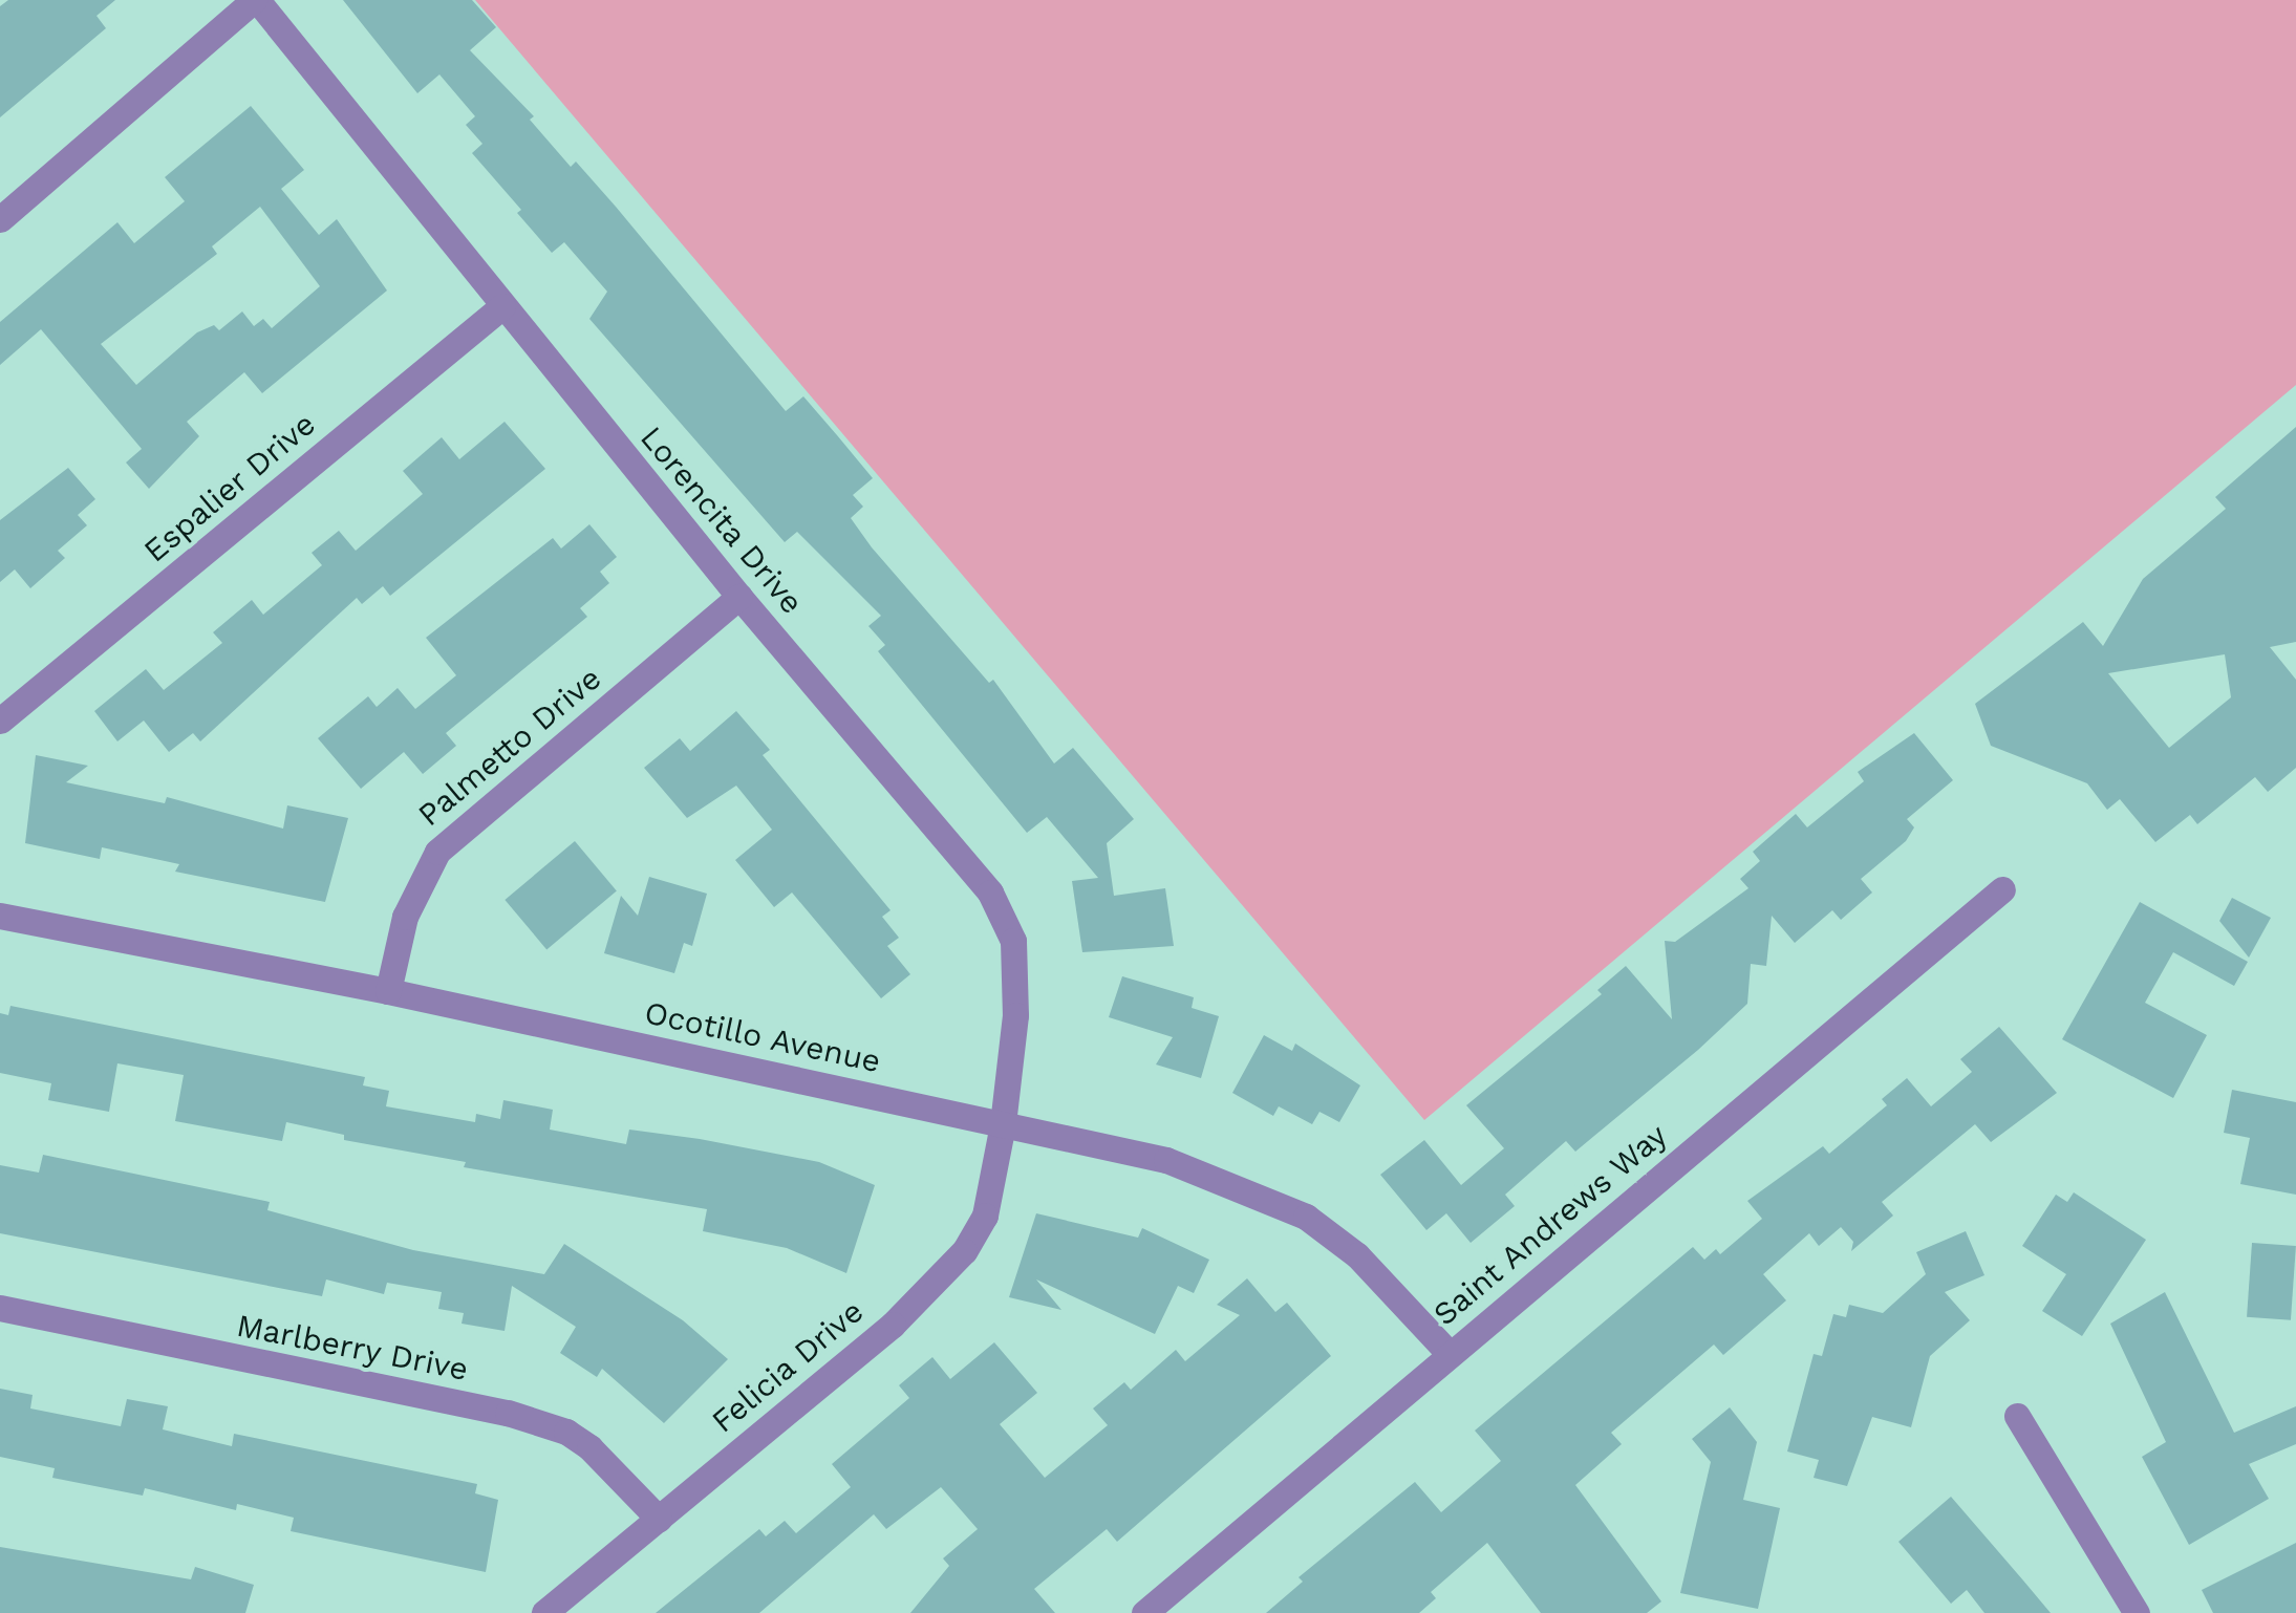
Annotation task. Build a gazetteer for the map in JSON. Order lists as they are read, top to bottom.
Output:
{
  "streets": {
    "street": [
      "Espalier Drive",
      "Lorencita Drive",
      "Palmetto Drive",
      "Ocotillo Avenue",
      "Saint Andrews Way",
      "Marlberry Drive",
      "Felicia Drive"
    ]
  },
  "crossings": [
    ["Espalier Drive", "Lorencita Drive"],
    ["Lorencita Drive", "Palmetto Drive"],
    ["Lorencita Drive", "Ocotillo Avenue"],
    ["Lorencita Drive", "Felicia Drive"],
    ["Palmetto Drive", "Ocotillo Avenue"],
    ["Ocotillo Avenue", "Saint Andrews Way"],
    ["Ocotillo Avenue", "Felicia Drive"],
    ["Marlberry Drive", "Felicia Drive"]
  ]
}
